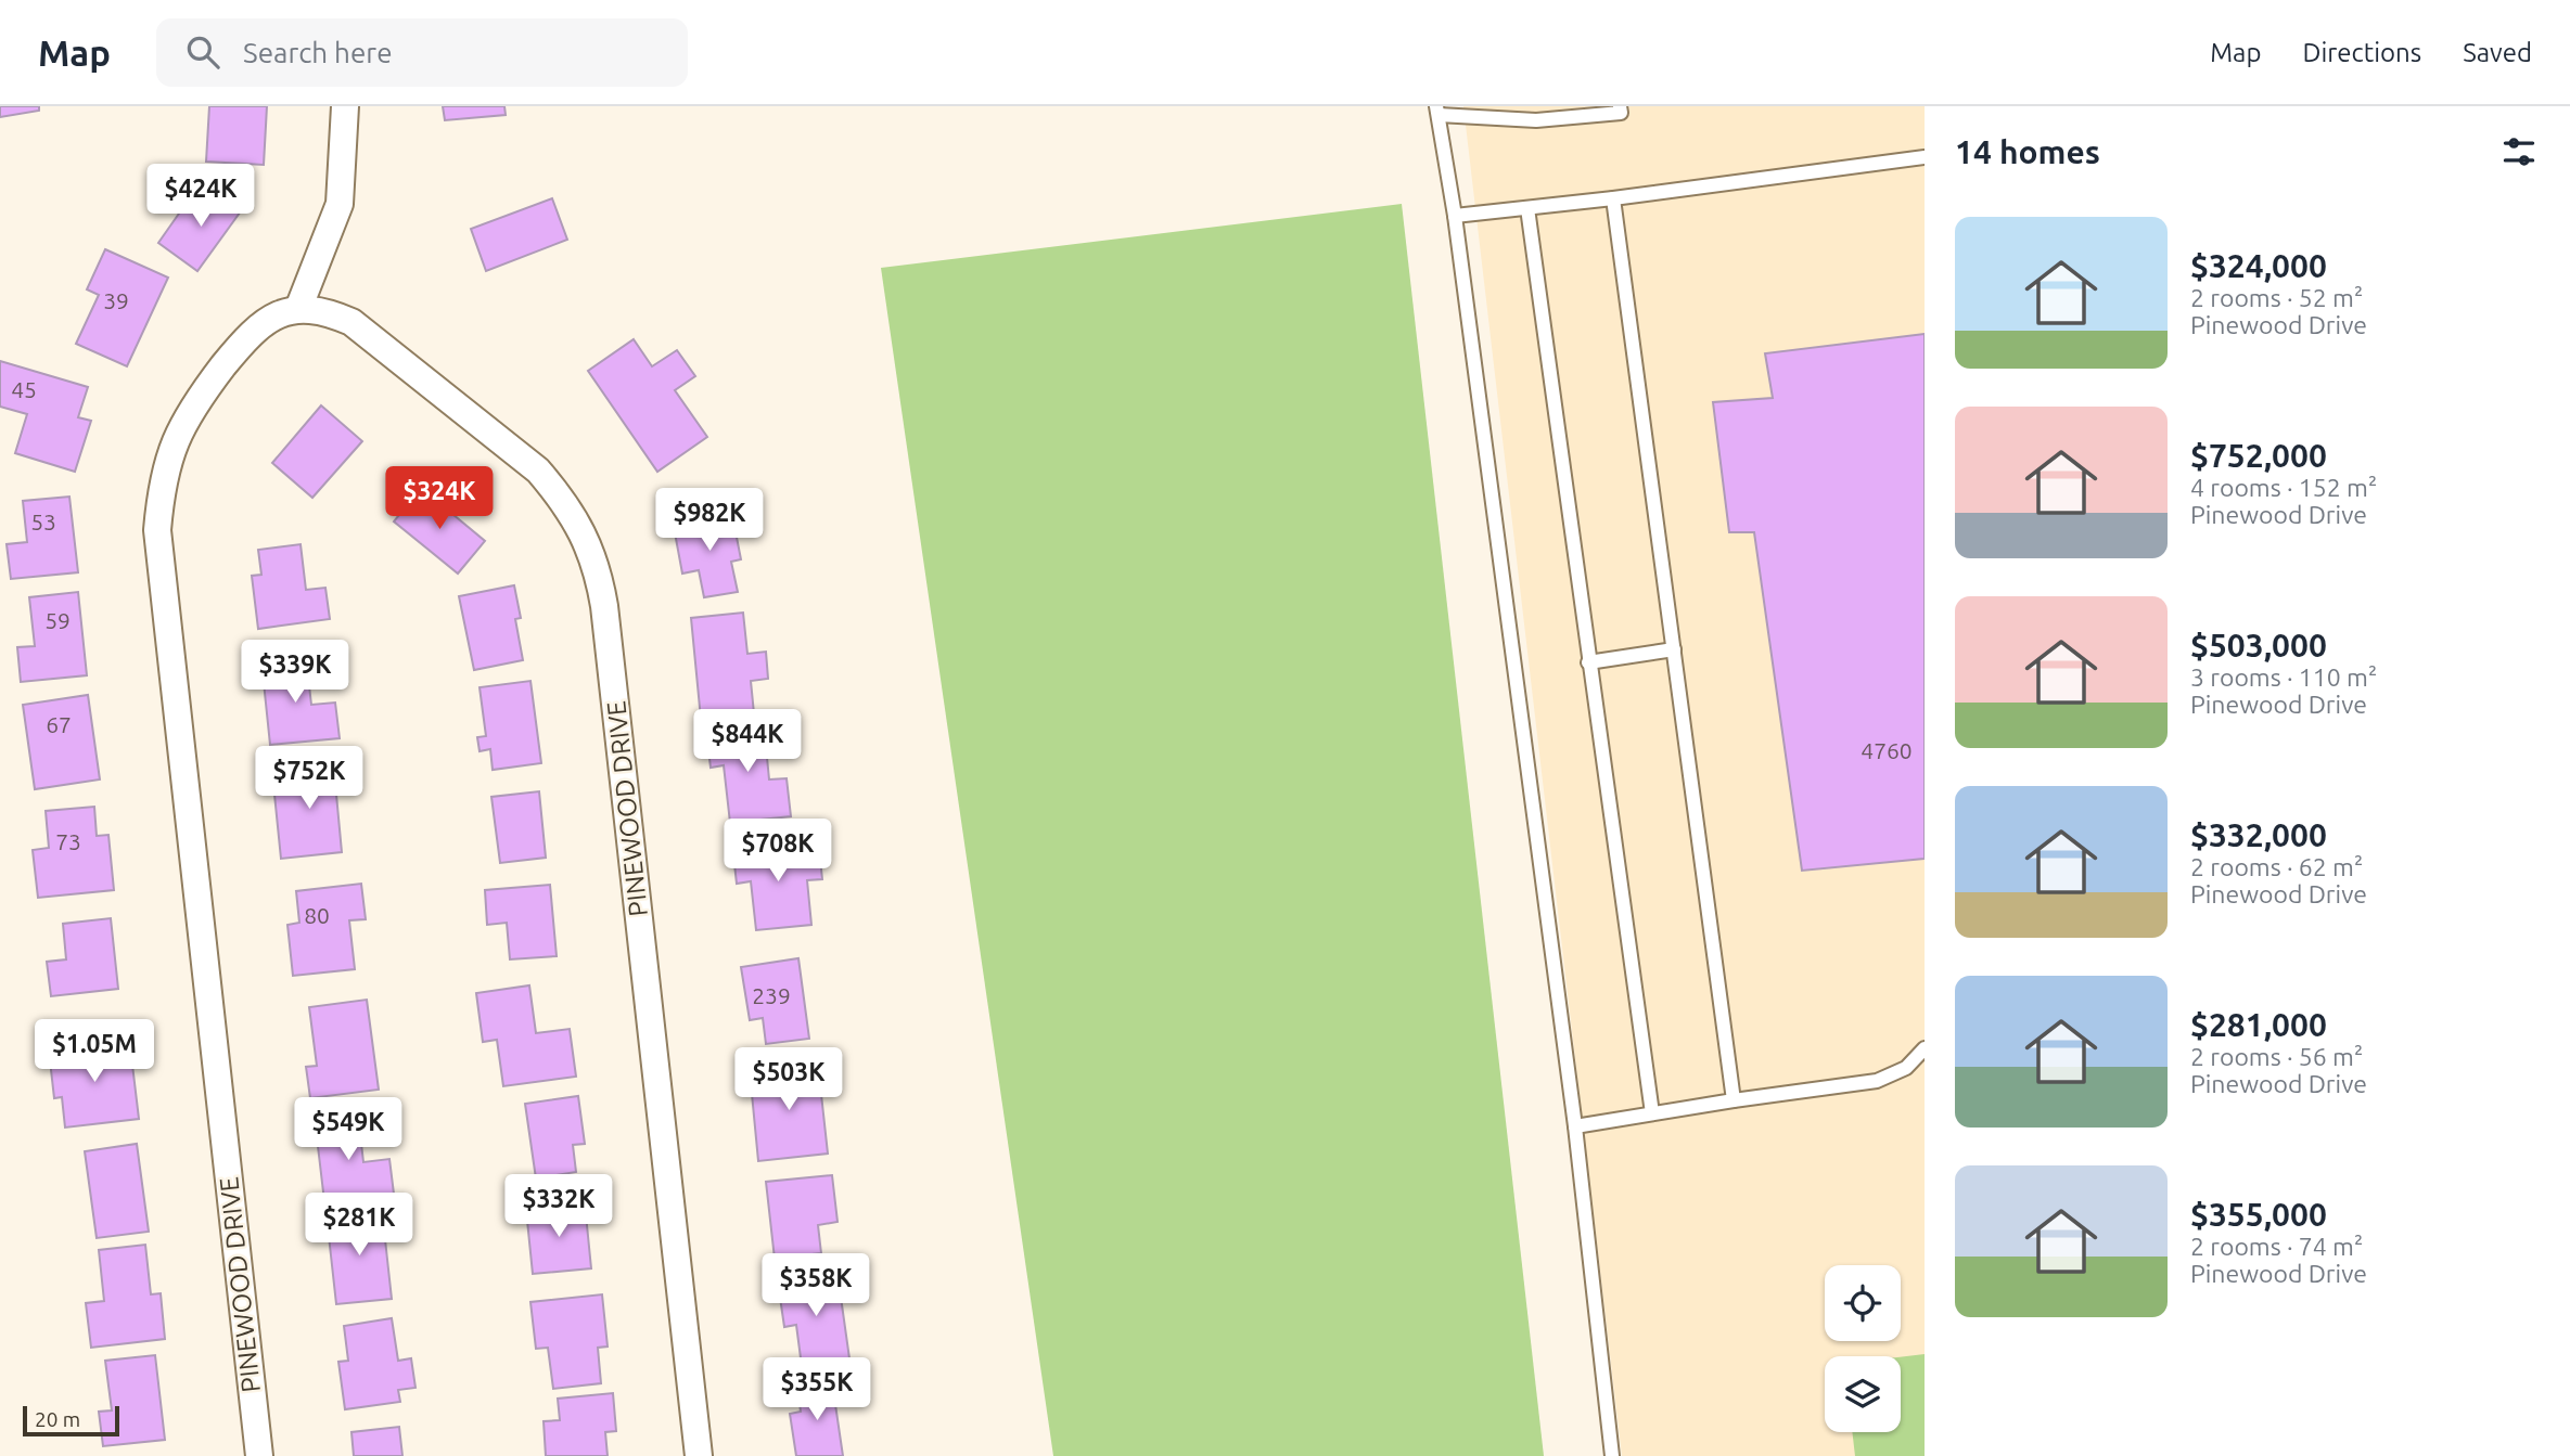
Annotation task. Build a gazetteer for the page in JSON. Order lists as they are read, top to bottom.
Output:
{
  "streets": {
    "street": ["PINEWOOD DRIVE"]
  },
  "house_numbers": [
    "39",
    "45",
    "53",
    "59",
    "67",
    "4760",
    "73",
    "80",
    "239"
  ],
  "scale_bar": "20 m",
  "page": {
    "header": "Map",
    "search": "Search here",
    "nav": ["Map", "Directions", "Saved"],
    "heading": "14 homes",
    "price": [
      "$424K",
      "$324K",
      "$982K",
      "$339K",
      "$844K",
      "$752K",
      "$708K",
      "$1.05M",
      "$503K",
      "$549K",
      "$332K",
      "$281K",
      "$358K",
      "$355K"
    ],
    "list": [
      {
        "name": "$324,000",
        "note": "2 rooms · 52 m² · Pinewood Drive"
      },
      {
        "name": "$752,000",
        "note": "4 rooms · 152 m² · Pinewood Drive"
      },
      {
        "name": "$503,000",
        "note": "3 rooms · 110 m² · Pinewood Drive"
      },
      {
        "name": "$332,000",
        "note": "2 rooms · 62 m² · Pinewood Drive"
      },
      {
        "name": "$281,000",
        "note": "2 rooms · 56 m² · Pinewood Drive"
      },
      {
        "name": "$355,000",
        "note": "2 rooms · 74 m² · Pinewood Drive"
      }
    ],
    "scale": "20 m"
  }
}
